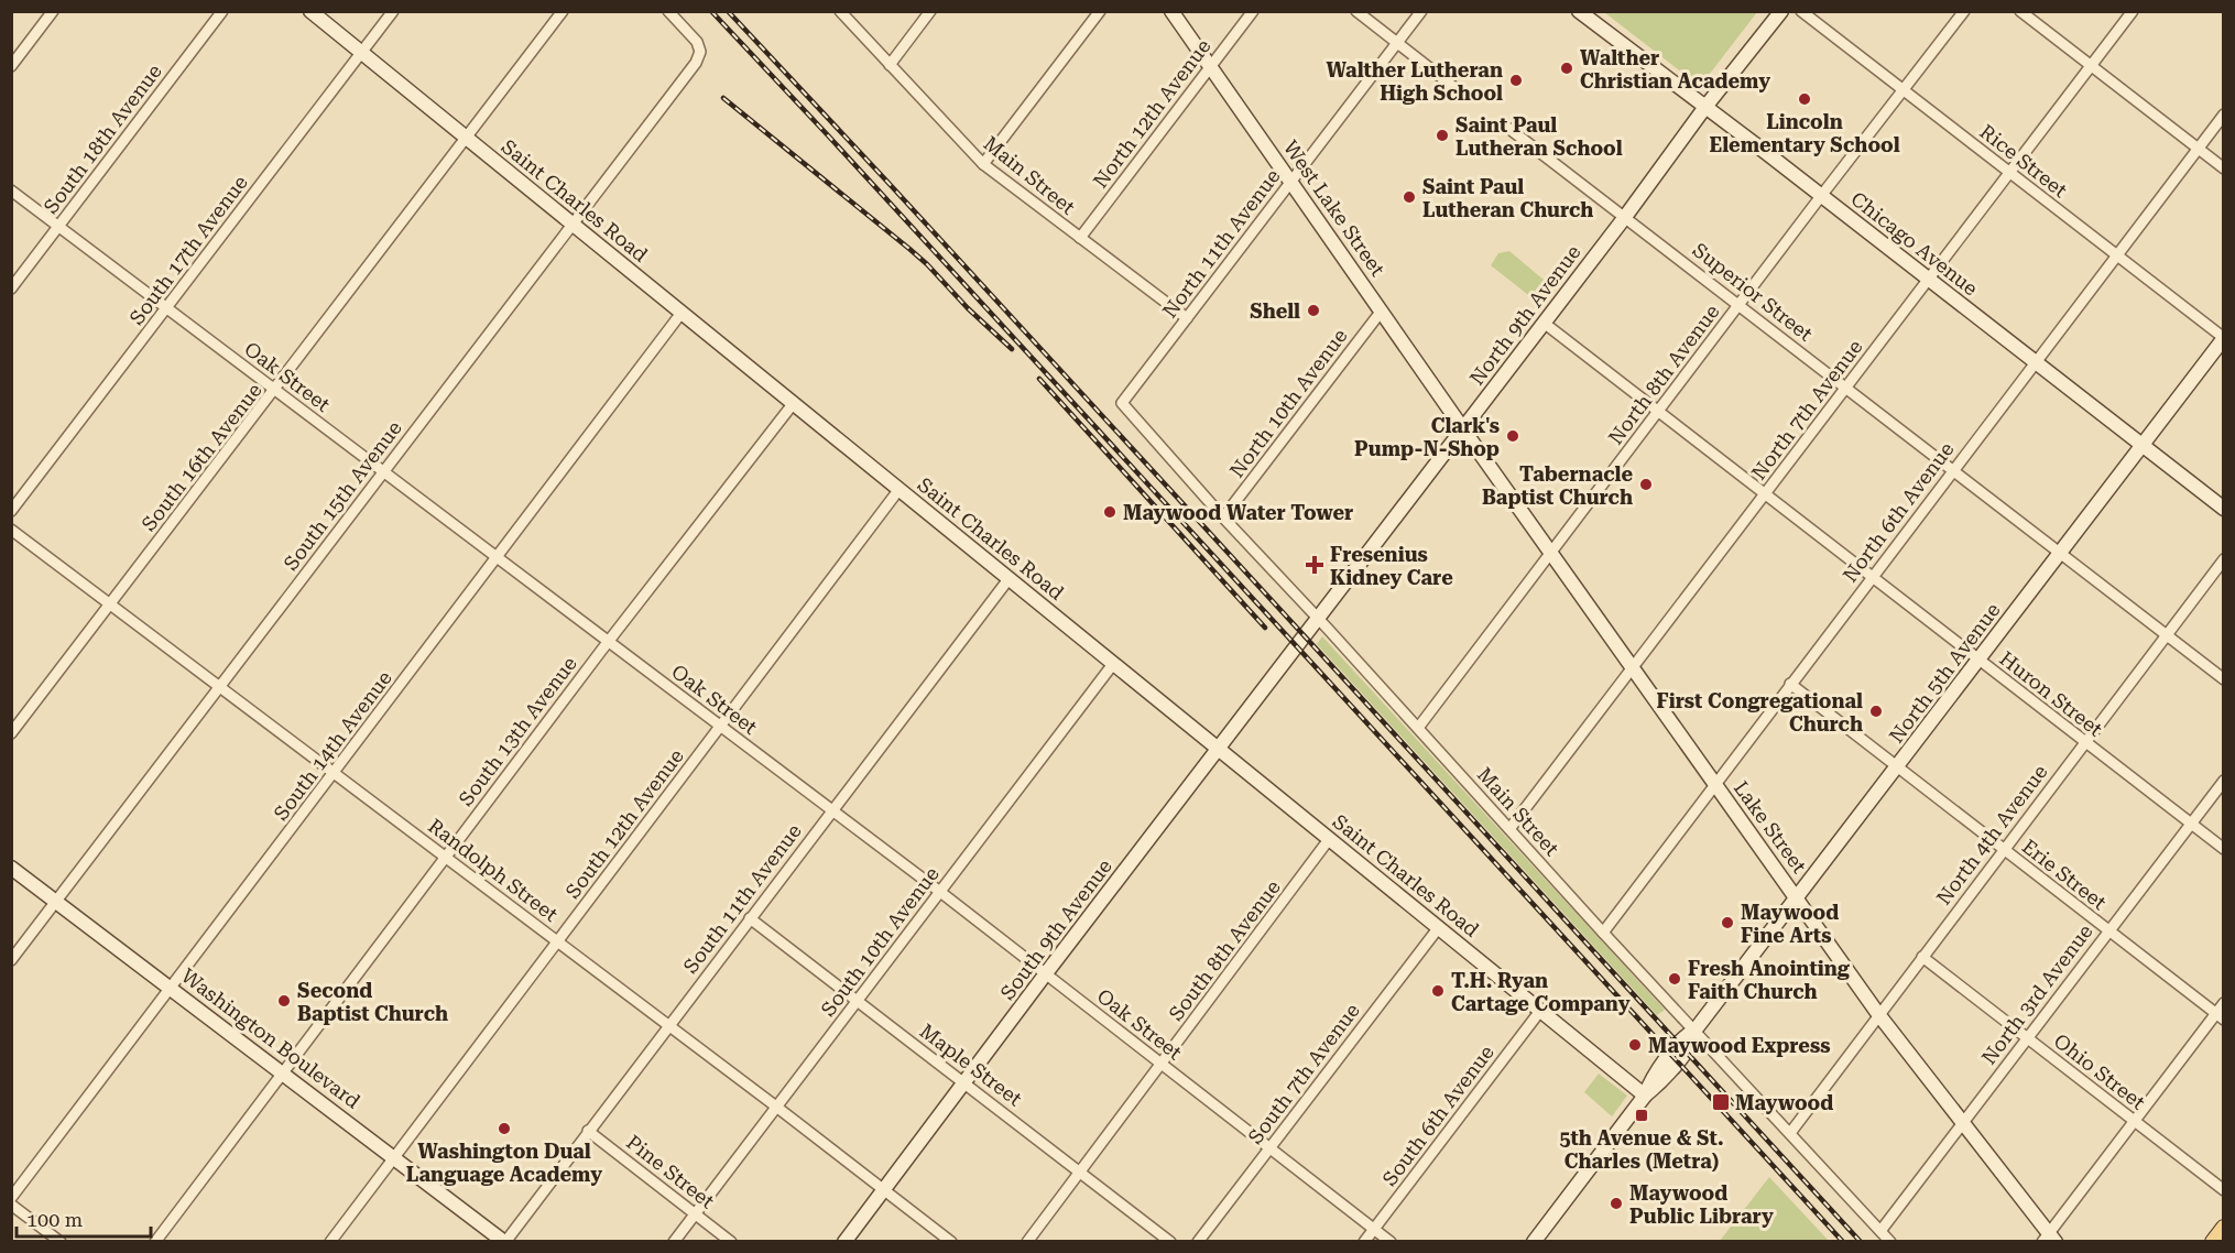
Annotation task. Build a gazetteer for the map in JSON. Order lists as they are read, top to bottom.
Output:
{
  "streets": {
    "main road": [
      "Saint Charles Road",
      "West Lake Street",
      "Chicago Avenue",
      "North 9th Avenue",
      "North 5th Avenue",
      "Lake Street",
      "South 9th Avenue",
      "Washington Boulevard"
    ],
    "street": [
      "North 12th Avenue",
      "South 18th Avenue",
      "Rice Street",
      "Main Street",
      "North 11th Avenue",
      "South 17th Avenue",
      "Superior Street",
      "North 8th Avenue",
      "Oak Street",
      "North 10th Avenue",
      "North 7th Avenue",
      "South 16th Avenue",
      "South 15th Avenue",
      "North 6th Avenue",
      "Huron Street",
      "South 13th Avenue",
      "South 14th Avenue",
      "South 12th Avenue",
      "North 4th Avenue",
      "Randolph Street",
      "Erie Street",
      "South 11th Avenue",
      "South 10th Avenue",
      "South 8th Avenue",
      "North 3rd Avenue",
      "Maple Street",
      "Ohio Street",
      "South 7th Avenue",
      "South 6th Avenue",
      "Pine Street"
    ]
  },
  "crossings": [
    ["North 12th Avenue", "Main Street"],
    ["North 12th Avenue", "West Lake Street"],
    ["South 18th Avenue", "Oak Street"],
    ["Rice Street", "North 8th Avenue"],
    ["Rice Street", "North 7th Avenue"],
    ["Rice Street", "North 6th Avenue"],
    ["Rice Street", "North 5th Avenue"],
    ["Main Street", "North 11th Avenue"],
    ["Main Street", "North 9th Avenue"],
    ["Main Street", "North 8th Avenue"],
    ["Main Street", "North 10th Avenue"],
    ["Main Street", "North 7th Avenue"],
    ["Main Street", "North 6th Avenue"],
    ["Main Street", "North 5th Avenue"],
    ["Main Street", "North 4th Avenue"],
    ["Main Street", "North 3rd Avenue"],
    ["Saint Charles Road", "South 17th Avenue"],
    ["Saint Charles Road", "South 16th Avenue"],
    ["Saint Charles Road", "South 15th Avenue"],
    ["Saint Charles Road", "North 5th Avenue"],
    ["Saint Charles Road", "South 13th Avenue"],
    ["Saint Charles Road", "South 14th Avenue"],
    ["Saint Charles Road", "South 12th Avenue"],
    ["Saint Charles Road", "South 11th Avenue"],
    ["Saint Charles Road", "South 9th Avenue"],
    ["Saint Charles Road", "South 10th Avenue"],
    ["Saint Charles Road", "South 8th Avenue"],
    ["Saint Charles Road", "South 7th Avenue"],
    ["Saint Charles Road", "South 6th Avenue"],
    ["West Lake Street", "North 11th Avenue"],
    ["West Lake Street", "North 9th Avenue"],
    ["West Lake Street", "North 10th Avenue"],
    ["West Lake Street", "Lake Street"],
    ["Chicago Avenue", "North 9th Avenue"],
    ["Chicago Avenue", "North 8th Avenue"],
    ["Chicago Avenue", "North 7th Avenue"],
    ["Chicago Avenue", "North 6th Avenue"],
    ["Chicago Avenue", "North 5th Avenue"],
    ["South 17th Avenue", "Oak Street"],
    ["Superior Street", "North 9th Avenue"],
    ["Superior Street", "North 8th Avenue"],
    ["Superior Street", "North 7th Avenue"],
    ["Superior Street", "North 6th Avenue"],
    ["Superior Street", "North 5th Avenue"],
    ["Superior Street", "North 4th Avenue"],
    ["North 9th Avenue", "Huron Street"],
    ["North 9th Avenue", "Lake Street"],
    ["North 9th Avenue", "South 9th Avenue"],
    ["North 8th Avenue", "Huron Street"],
    ["North 8th Avenue", "Lake Street"],
    ["Oak Street", "South 16th Avenue"],
    ["Oak Street", "South 15th Avenue"],
    ["Oak Street", "South 13th Avenue"],
    ["Oak Street", "South 14th Avenue"],
    ["Oak Street", "South 12th Avenue"],
    ["Oak Street", "South 11th Avenue"],
    ["Oak Street", "South 9th Avenue"],
    ["Oak Street", "South 10th Avenue"],
    ["Oak Street", "South 8th Avenue"],
    ["Oak Street", "South 7th Avenue"],
    ["Oak Street", "South 6th Avenue"],
    ["North 7th Avenue", "Huron Street"],
    ["North 7th Avenue", "Lake Street"],
    ["South 16th Avenue", "Randolph Street"],
    ["South 15th Avenue", "Randolph Street"],
    ["South 15th Avenue", "Washington Boulevard"],
    ["North 6th Avenue", "Huron Street"],
    ["North 6th Avenue", "Lake Street"],
    ["North 6th Avenue", "Erie Street"],
    ["North 5th Avenue", "Huron Street"],
    ["North 5th Avenue", "Lake Street"],
    ["North 5th Avenue", "Erie Street"],
    ["Huron Street", "North 4th Avenue"],
    ["Huron Street", "North 3rd Avenue"],
    ["South 13th Avenue", "Randolph Street"],
    ["South 13th Avenue", "Washington Boulevard"],
    ["South 14th Avenue", "Randolph Street"],
    ["South 14th Avenue", "Washington Boulevard"],
    ["South 12th Avenue", "Randolph Street"],
    ["South 12th Avenue", "Washington Boulevard"],
    ["Lake Street", "North 4th Avenue"],
    ["Lake Street", "North 3rd Avenue"],
    ["North 4th Avenue", "Erie Street"],
    ["North 4th Avenue", "Ohio Street"],
    ["Randolph Street", "South 11th Avenue"],
    ["Randolph Street", "South 9th Avenue"],
    ["Randolph Street", "South 10th Avenue"],
    ["Erie Street", "North 3rd Avenue"],
    ["South 11th Avenue", "Washington Boulevard"],
    ["South 11th Avenue", "Maple Street"],
    ["South 11th Avenue", "Pine Street"],
    ["South 9th Avenue", "Maple Street"],
    ["South 10th Avenue", "Maple Street"],
    ["South 10th Avenue", "Pine Street"],
    ["South 8th Avenue", "Maple Street"],
    ["North 3rd Avenue", "Ohio Street"]
  ],
  "places": {
    "other": [
      "Walther Christian Academy",
      "Walther Lutheran High School",
      "Lincoln Elementary School",
      "Saint Paul Lutheran School",
      "Saint Paul Lutheran Church",
      "Shell",
      "Clark's Pump-N-Shop",
      "Tabernacle Baptist Church",
      "Maywood Water Tower",
      "First Congregational Church",
      "Maywood Fine Arts",
      "Fresh Anointing Faith Church",
      "T.H. Ryan Cartage Company",
      "Second Baptist Church",
      "Maywood Express",
      "Washington Dual Language Academy",
      "Maywood Public Library"
    ],
    "health": ["Fresenius Kidney Care"],
    "transit": ["Maywood", "5th Avenue & St. Charles (Metra)"]
  },
  "scale_bar": "100 m"
}
